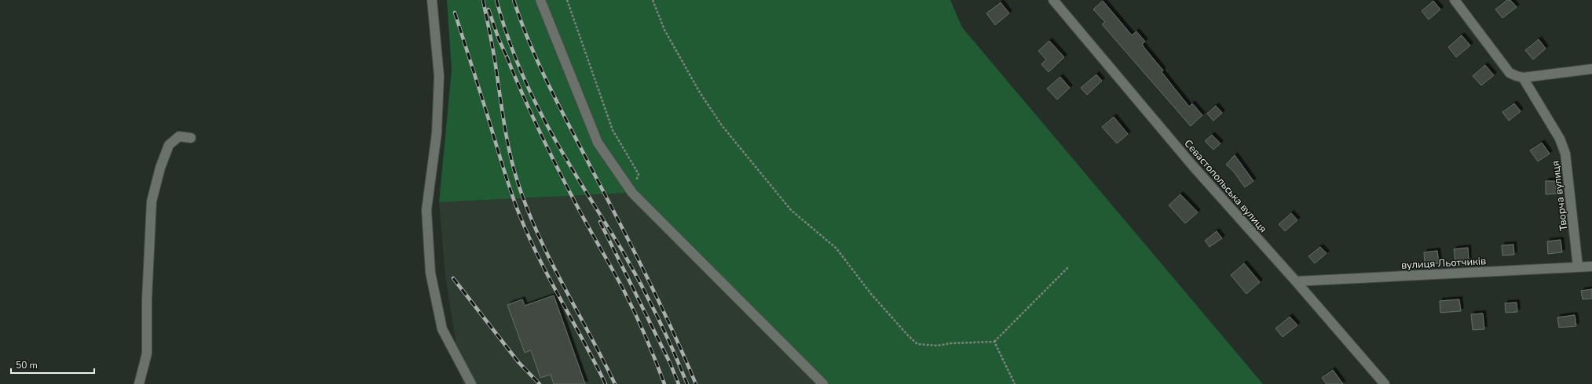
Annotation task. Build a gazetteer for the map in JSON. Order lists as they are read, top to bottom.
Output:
{
  "streets": {
    "street": ["Севастопольська вулиця", "Творча вулиця", "вулиця Льотчиків"]
  },
  "crossings": [
    ["Севастопольська вулиця", "вулиця Льотчиків"],
    ["Творча вулиця", "вулиця Льотчиків"]
  ],
  "scale_bar": "50 m"
}
